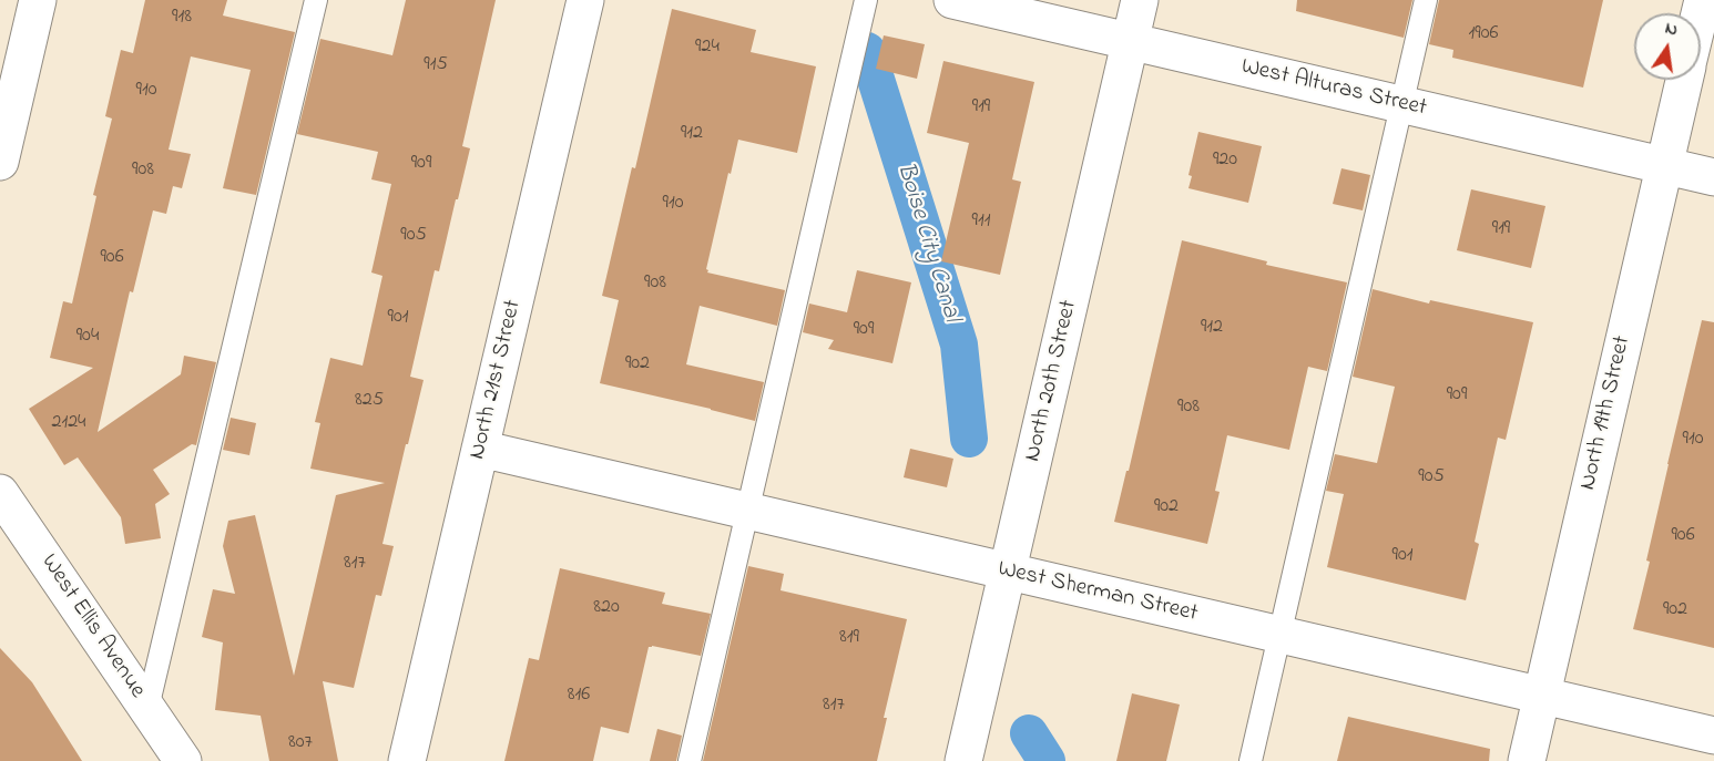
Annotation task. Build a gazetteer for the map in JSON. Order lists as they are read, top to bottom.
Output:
{
  "streets": {
    "street": [
      "West Alturas Street",
      "North 21st Street",
      "North 20th Street",
      "North 19th Street",
      "West Sherman Street",
      "West Ellis Avenue"
    ]
  },
  "crossings": [
    ["West Alturas Street", "North 20th Street"],
    ["West Alturas Street", "North 19th Street"],
    ["North 21st Street", "West Sherman Street"],
    ["North 20th Street", "West Sherman Street"],
    ["North 19th Street", "West Sherman Street"]
  ],
  "water": ["Boise City Canal"],
  "house_numbers": [
    "918",
    "1906",
    "924",
    "915",
    "910",
    "919",
    "912",
    "920",
    "909",
    "908",
    "910",
    "911",
    "919",
    "905",
    "906",
    "908",
    "901",
    "912",
    "909",
    "904",
    "902",
    "909",
    "825",
    "908",
    "2124",
    "910",
    "905",
    "902",
    "906",
    "901",
    "817",
    "820",
    "902",
    "819",
    "816",
    "817",
    "807"
  ],
  "north": "top"
}
